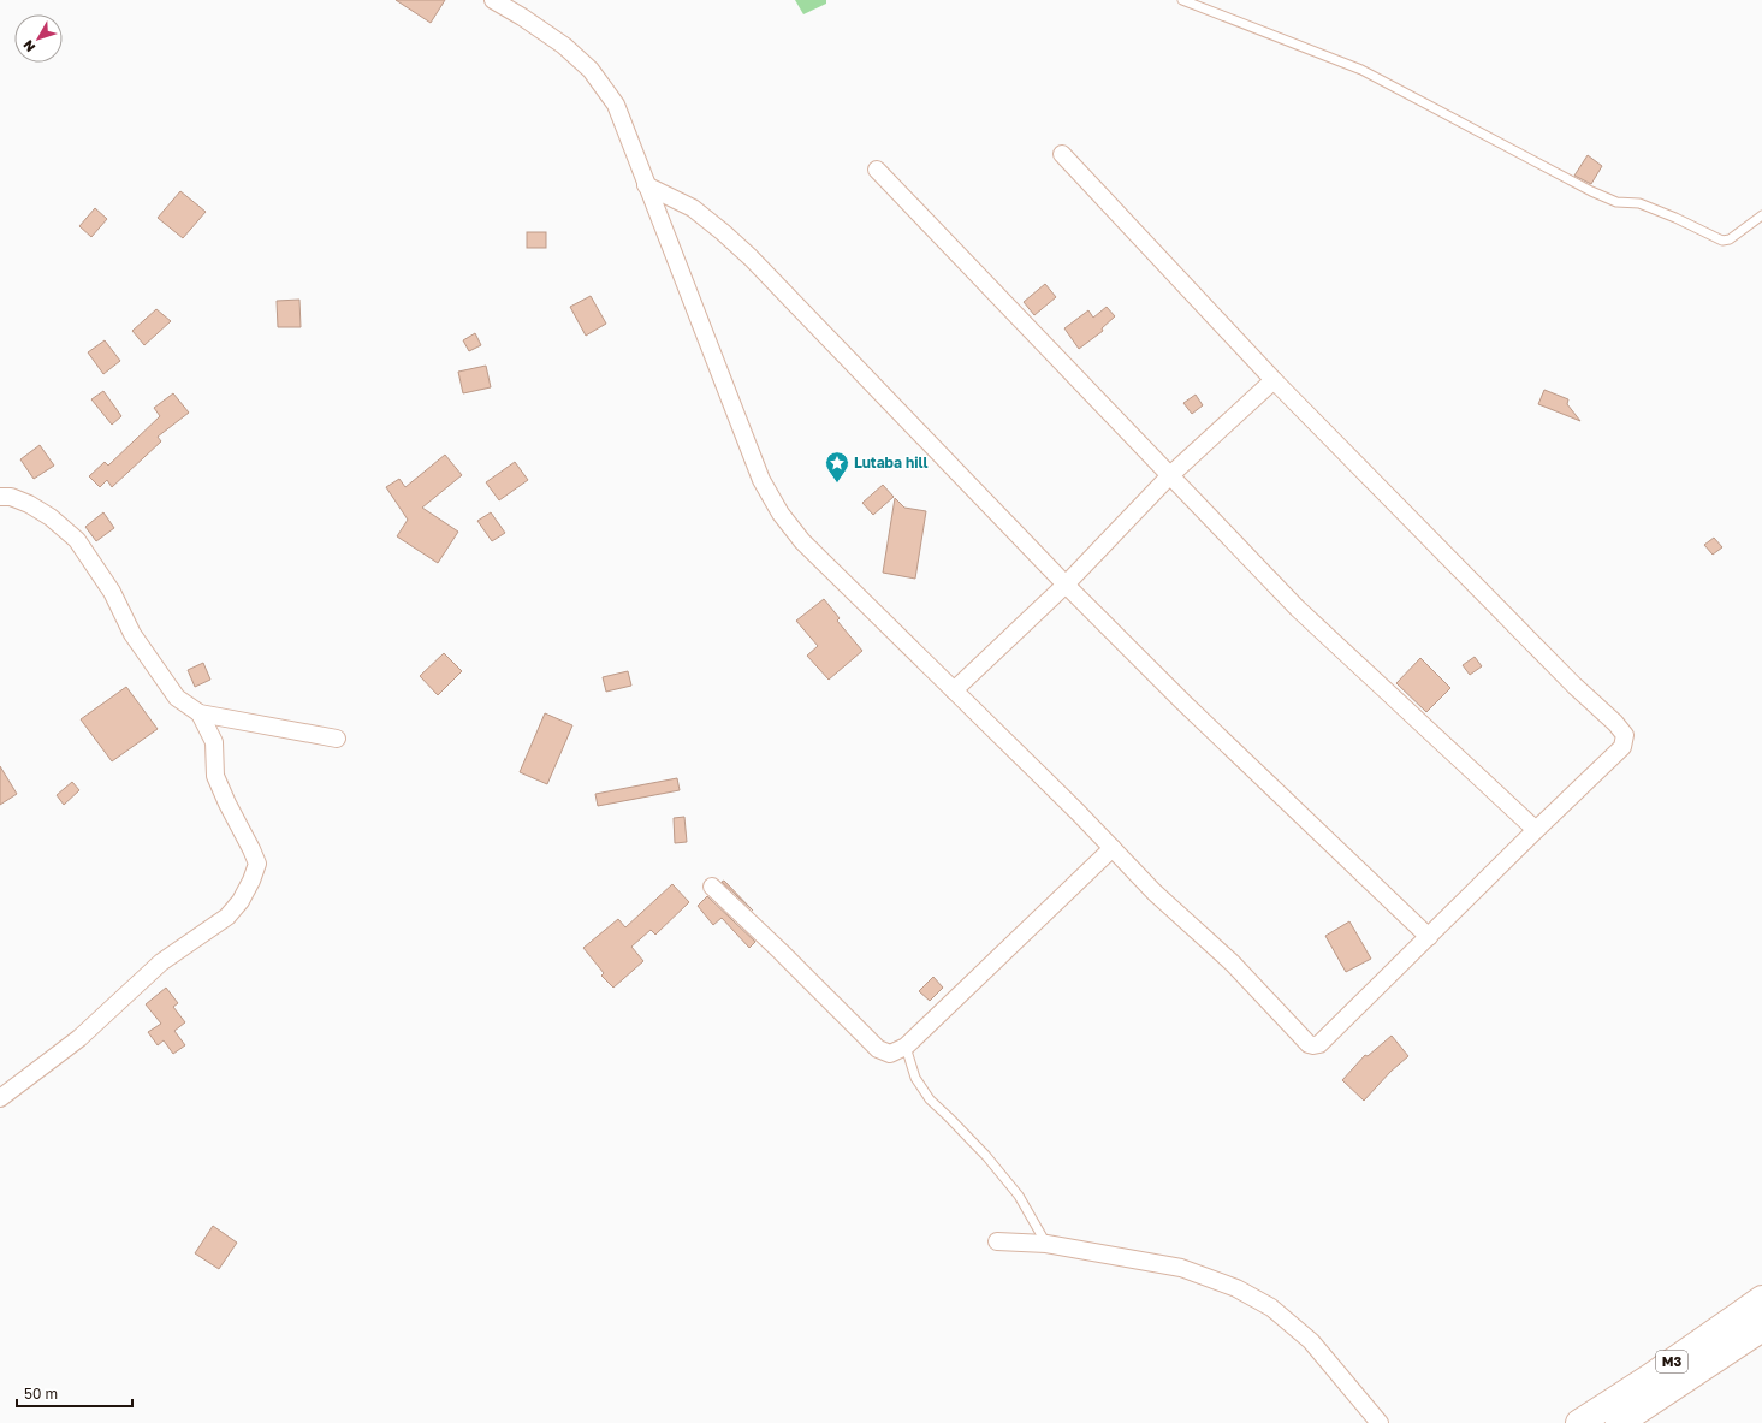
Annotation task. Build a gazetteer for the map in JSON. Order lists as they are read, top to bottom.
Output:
{
  "streets": {
    "highway": ["M3"]
  },
  "places": {
    "place": ["Lutaba hill"]
  },
  "scale_bar": "50 m",
  "north": "bottom left"
}
